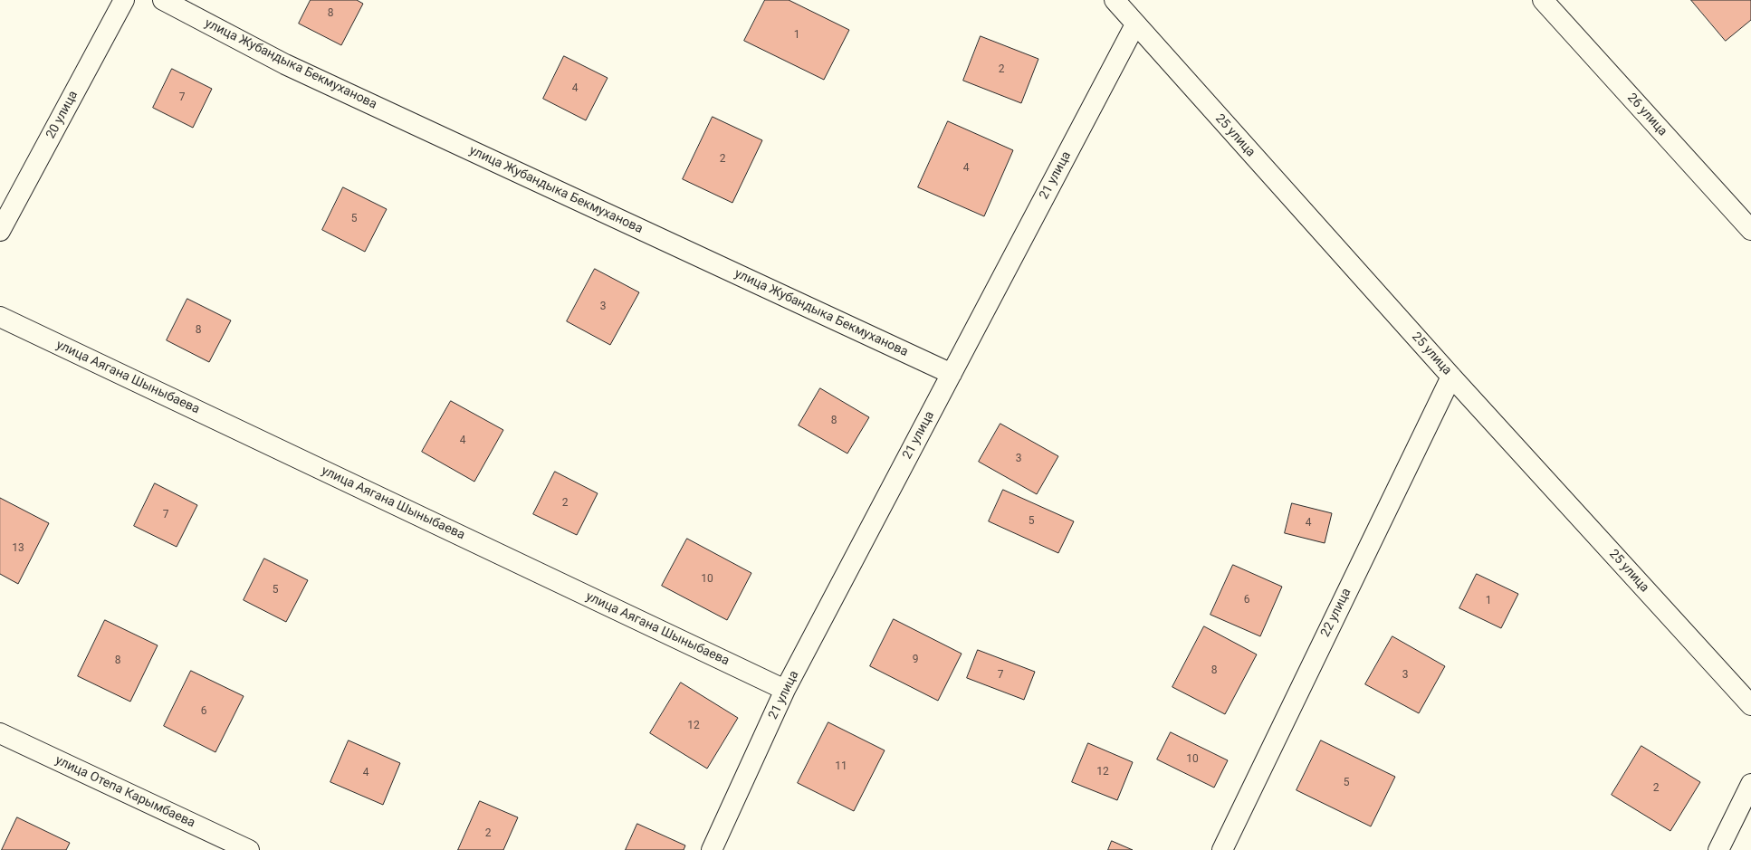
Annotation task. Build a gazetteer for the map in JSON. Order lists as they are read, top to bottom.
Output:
{
  "streets": {
    "street": [
      "улица Жубандыка Бекмуханова",
      "20 улица",
      "26 улица",
      "25 улица",
      "21 улица",
      "улица Аягана Шыныбаева",
      "22 улица",
      "улица Отепа Карымбаева"
    ]
  },
  "crossings": [
    ["улица Жубандыка Бекмуханова", "21 улица"],
    ["25 улица", "21 улица"],
    ["25 улица", "22 улица"],
    ["21 улица", "улица Аягана Шыныбаева"]
  ],
  "house_numbers": [
    "8",
    "1",
    "2",
    "4",
    "7",
    "2",
    "4",
    "5",
    "3",
    "8",
    "8",
    "4",
    "3",
    "2",
    "7",
    "5",
    "4",
    "13",
    "10",
    "5",
    "6",
    "1",
    "9",
    "8",
    "8",
    "7",
    "3",
    "6",
    "12",
    "10",
    "11",
    "12",
    "4",
    "5",
    "2",
    "2"
  ]
}
